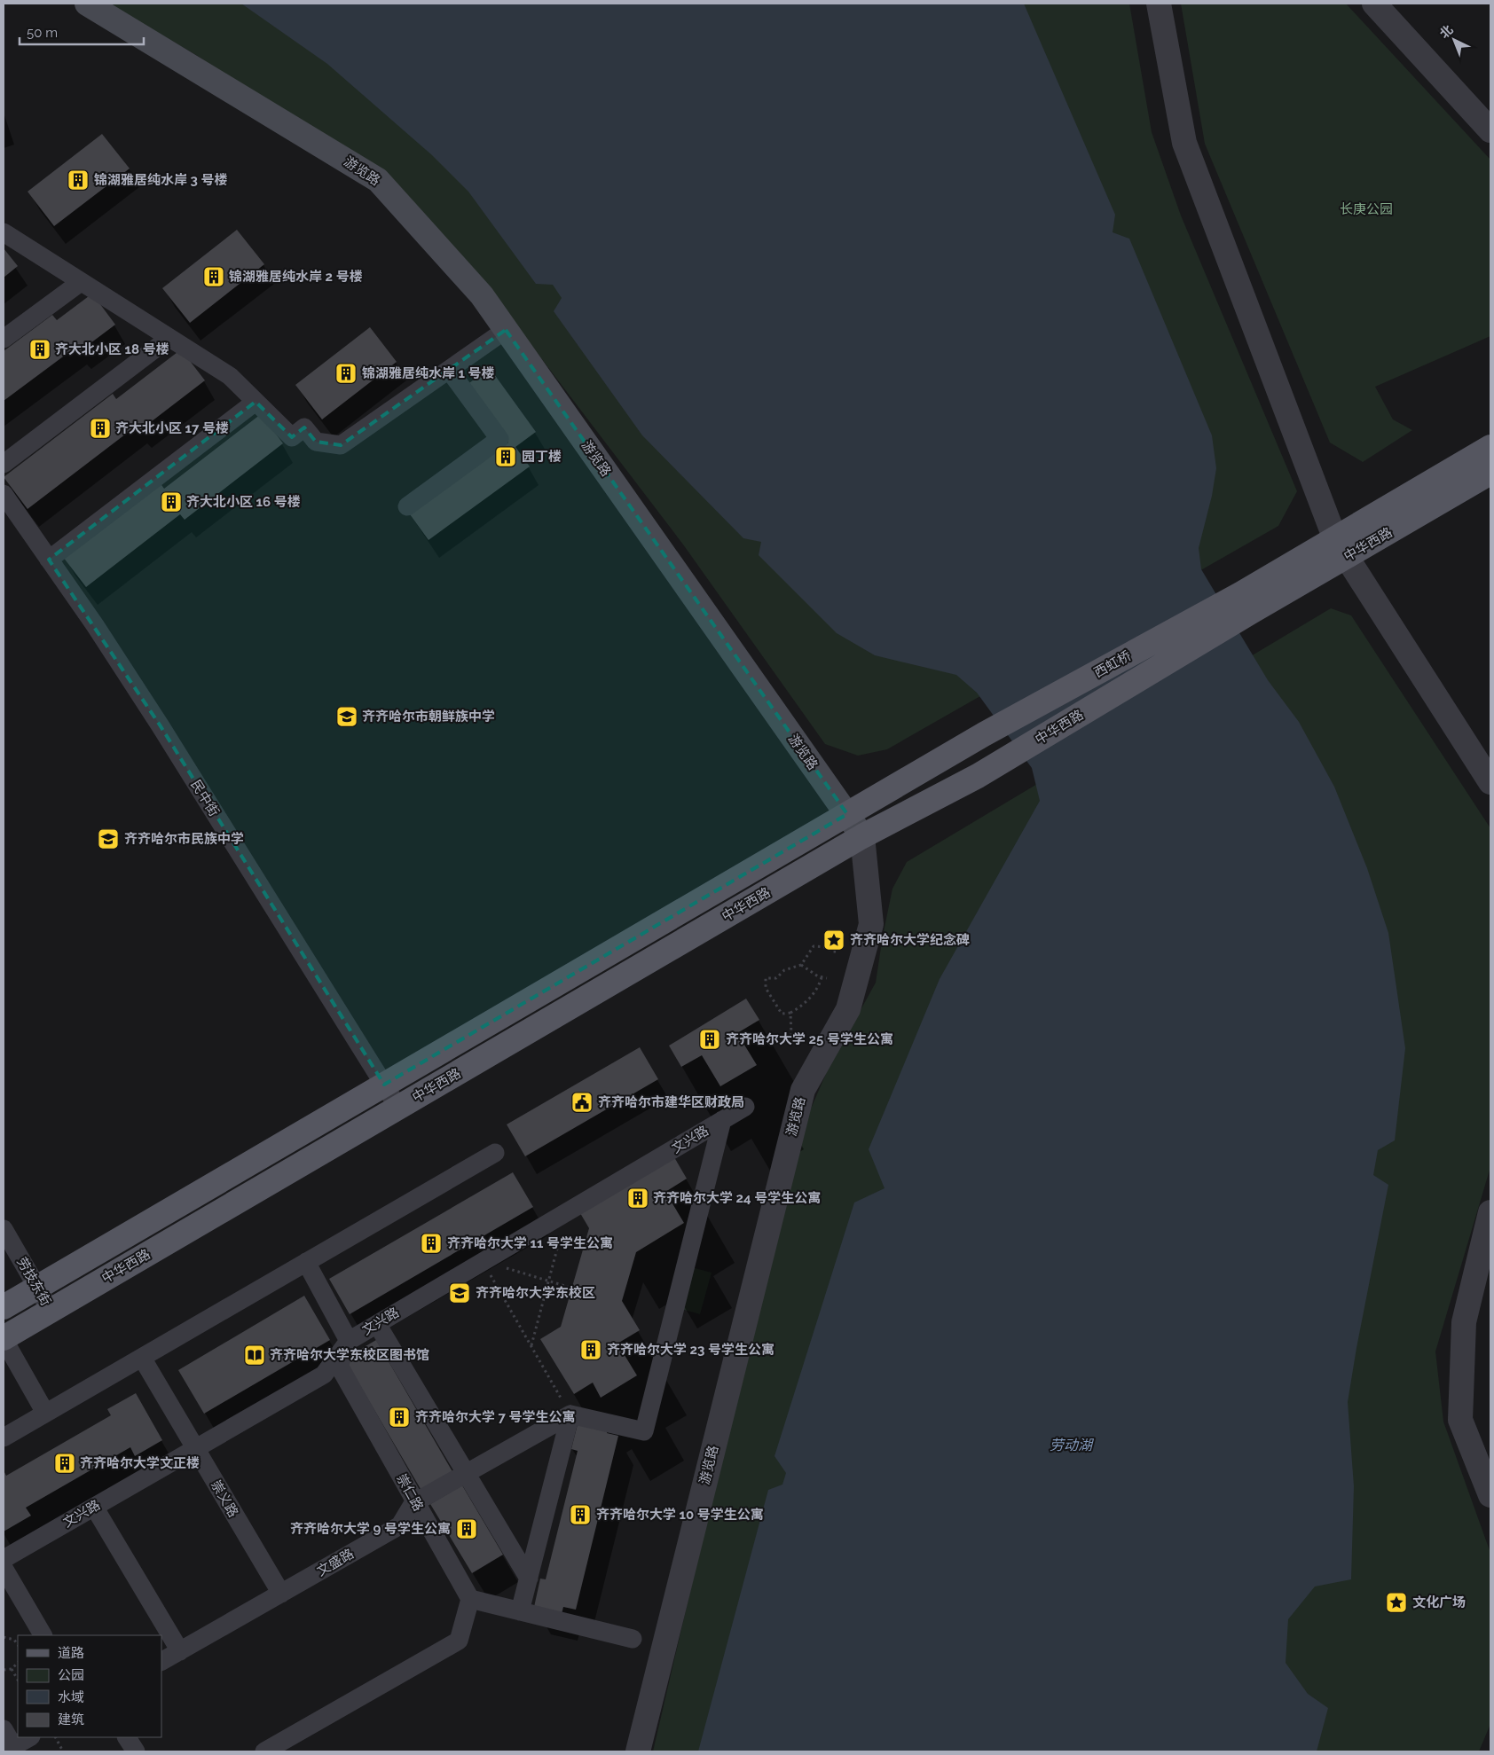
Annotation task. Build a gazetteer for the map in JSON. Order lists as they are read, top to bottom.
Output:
{
  "streets": {
    "main road": ["游览路", "中华西路", "西虹桥"],
    "street": [
      "民中街",
      "文兴路",
      "劳技东街",
      "崇仁路",
      "崇义路",
      "文盛路"
    ]
  },
  "crossings": [
    ["游览路", "中华西路"],
    ["中华西路", "西虹桥"],
    ["中华西路", "民中街"],
    ["中华西路", "劳技东街"],
    ["文兴路", "崇仁路"],
    ["文兴路", "崇义路"],
    ["崇仁路", "文盛路"],
    ["崇义路", "文盛路"]
  ],
  "water": ["劳动湖"],
  "parks": ["长庚公园"],
  "places": {
    "building": [
      "锦湖雅居纯水岸 3 号楼",
      "锦湖雅居纯水岸 2 号楼",
      "齐大北小区 18 号楼",
      "锦湖雅居纯水岸 1 号楼",
      "齐大北小区 17 号楼",
      "园丁楼",
      "齐大北小区 16 号楼",
      "齐齐哈尔大学 25 号学生公寓",
      "齐齐哈尔大学 24 号学生公寓",
      "齐齐哈尔大学 11 号学生公寓",
      "齐齐哈尔大学 23 号学生公寓",
      "齐齐哈尔大学 7 号学生公寓",
      "齐齐哈尔大学文正楼",
      "齐齐哈尔大学 10 号学生公寓",
      "齐齐哈尔大学 9 号学生公寓"
    ],
    "school or university": ["齐齐哈尔市朝鲜族中学", "齐齐哈尔市民族中学", "齐齐哈尔大学东校区"],
    "place": ["齐齐哈尔大学纪念碑", "文化广场"],
    "public building": ["齐齐哈尔市建华区财政局"],
    "library": ["齐齐哈尔大学东校区图书馆"]
  },
  "legend": [
    "道路",
    "公园",
    "水域",
    "建筑"
  ],
  "scale_bar": "50 m",
  "north": "top left"
}
